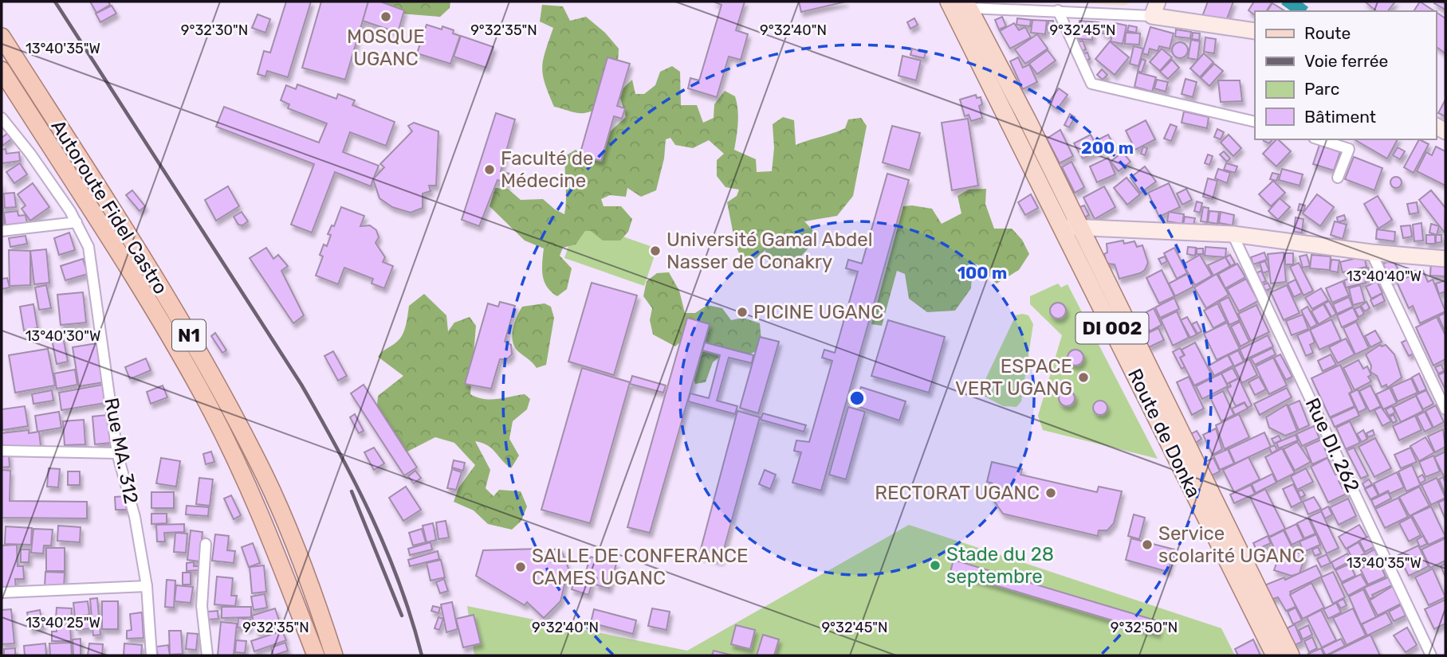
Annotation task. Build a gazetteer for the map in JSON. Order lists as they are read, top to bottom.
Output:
{
  "streets": {
    "highway": ["Autoroute Fidel Castro", "N1"],
    "main road": ["DI 002", "Route de Donka"],
    "street": ["Rue DI. 262", "Rue MA. 312"]
  },
  "places": [
    "MOSQUE UGANC",
    "Faculté de Médecine",
    "Université Gamal Abdel Nasser de Conakry",
    "PICINE UGANC",
    "ESPACE VERT UGANG",
    "RECTORAT UGANC",
    "Service scolarité UGANC",
    "Stade du 28 septembre",
    "SALLE DE CONFERANCE CAMES UGANC"
  ],
  "legend": [
    "Route",
    "Voie ferrée",
    "Parc",
    "Bâtiment"
  ],
  "coordinates": [
    "9°32'30\"N",
    "9°32'35\"N",
    "9°32'40\"N",
    "9°32'45\"N",
    "13°40'35\"W",
    "13°40'40\"W",
    "13°40'30\"W",
    "13°40'25\"W",
    "9°32'50\"N"
  ],
  "rings": ["200 m", "100 m"]
}
